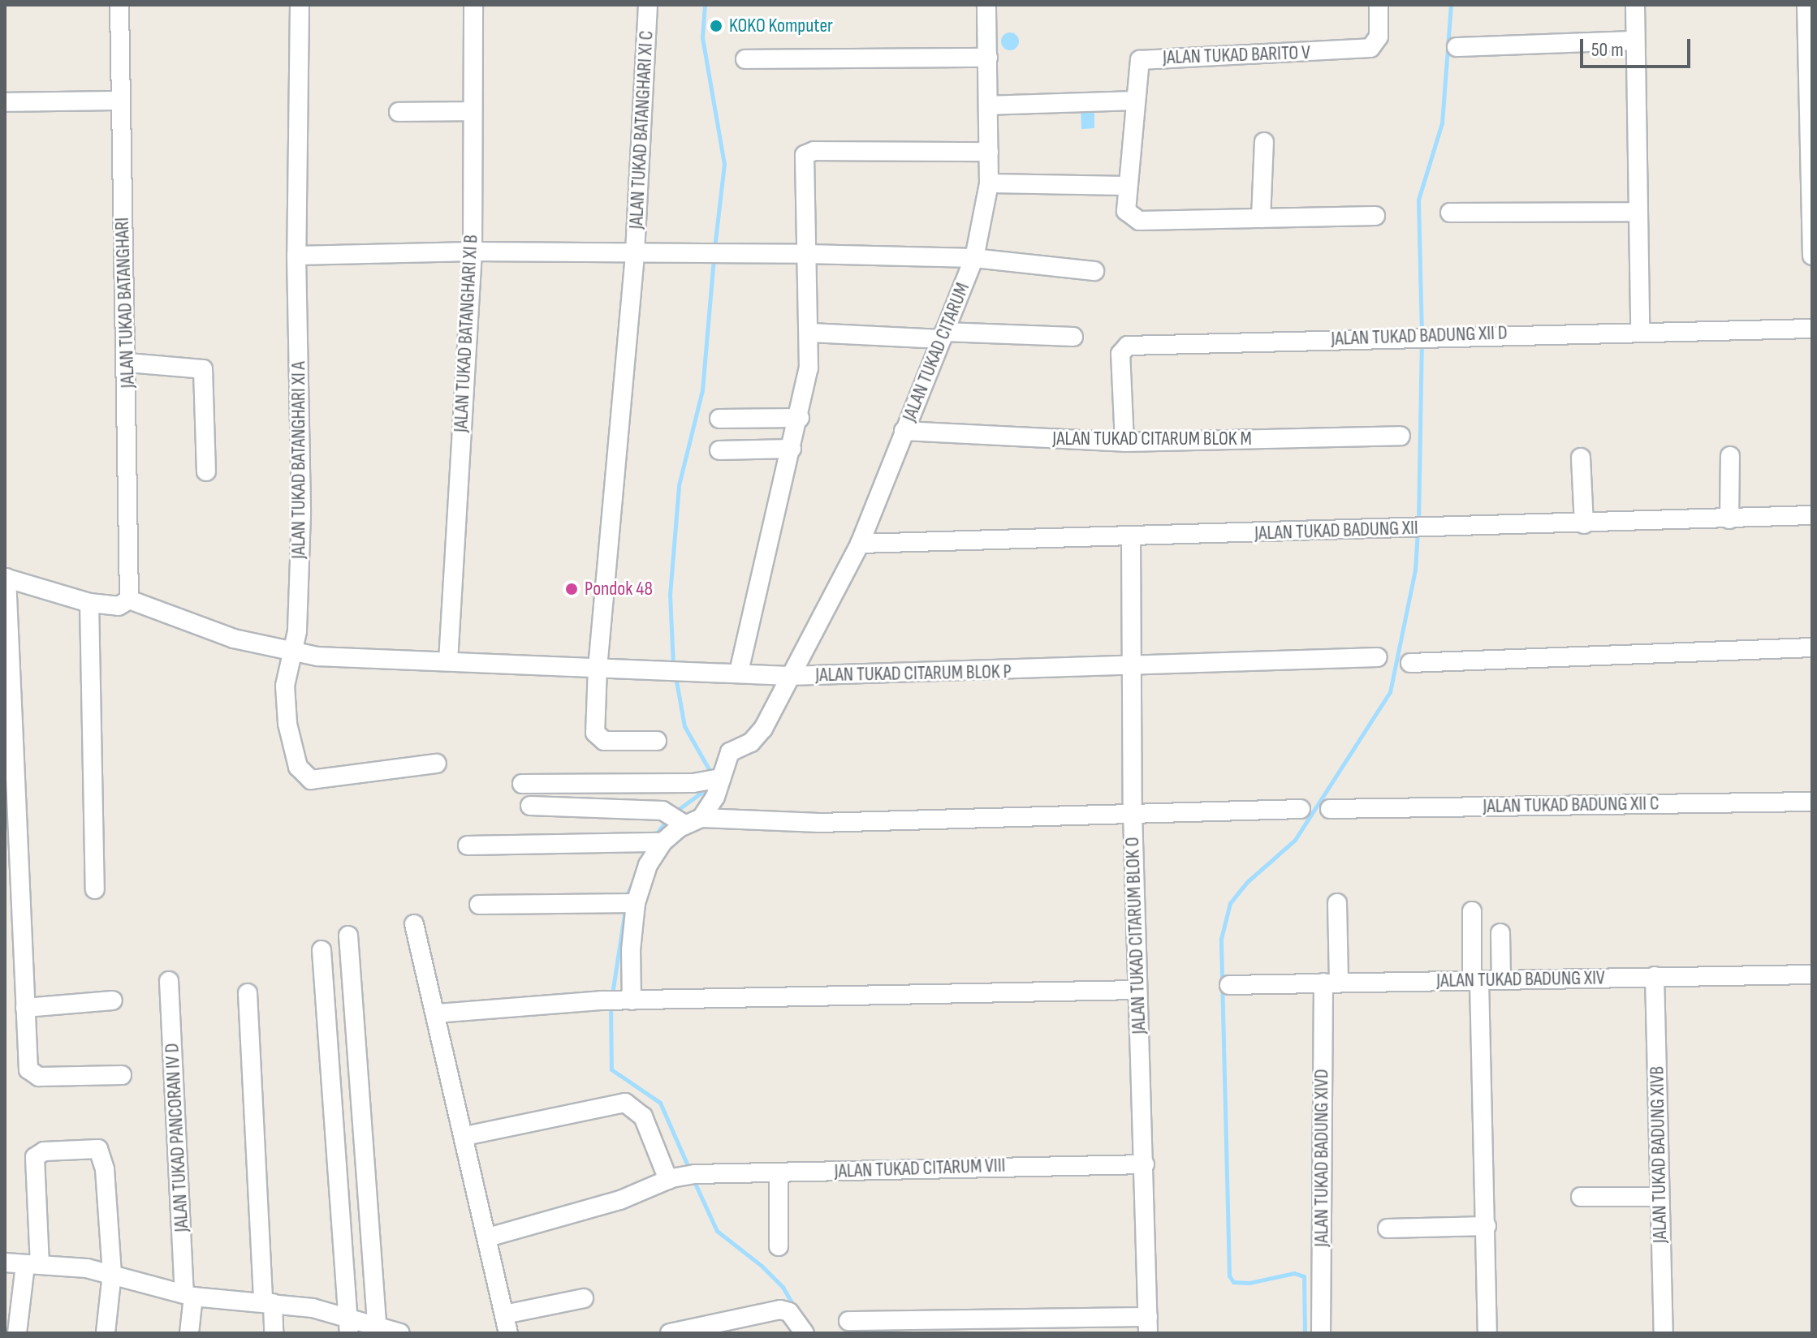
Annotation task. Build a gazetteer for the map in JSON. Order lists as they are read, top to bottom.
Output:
{
  "streets": {
    "street": [
      "JALAN TUKAD BARITO V",
      "JALAN TUKAD BATANGHARI XI C",
      "JALAN TUKAD BATANGHARI",
      "JALAN TUKAD BATANGHARI XI B",
      "JALAN TUKAD BADUNG XII D",
      "JALAN TUKAD CITARUM",
      "JALAN TUKAD CITARUM BLOK M",
      "JALAN TUKAD BATANGHARI XI A",
      "JALAN TUKAD BADUNG XII",
      "JALAN TUKAD CITARUM BLOK P",
      "JALAN TUKAD BADUNG XII C",
      "JALAN TUKAD CITARUM BLOK O",
      "JALAN TUKAD BADUNG XIV",
      "JALAN TUKAD PANCORAN IV D",
      "JALAN TUKAD BADUNG XIVB",
      "JALAN TUKAD BADUNG XIVD",
      "JALAN TUKAD CITARUM VIII"
    ]
  },
  "crossings": [
    ["JALAN TUKAD BATANGHARI XI C", "JALAN TUKAD CITARUM BLOK P"],
    ["JALAN TUKAD BATANGHARI", "JALAN TUKAD CITARUM BLOK P"],
    ["JALAN TUKAD BATANGHARI XI B", "JALAN TUKAD CITARUM BLOK P"],
    ["JALAN TUKAD BADUNG XII D", "JALAN TUKAD CITARUM BLOK M"],
    ["JALAN TUKAD CITARUM", "JALAN TUKAD CITARUM BLOK M"],
    ["JALAN TUKAD CITARUM", "JALAN TUKAD BADUNG XII"],
    ["JALAN TUKAD CITARUM", "JALAN TUKAD CITARUM BLOK P"],
    ["JALAN TUKAD BATANGHARI XI A", "JALAN TUKAD CITARUM BLOK P"],
    ["JALAN TUKAD BADUNG XII", "JALAN TUKAD CITARUM BLOK O"],
    ["JALAN TUKAD CITARUM BLOK P", "JALAN TUKAD CITARUM BLOK O"],
    ["JALAN TUKAD CITARUM BLOK O", "JALAN TUKAD CITARUM VIII"],
    ["JALAN TUKAD BADUNG XIV", "JALAN TUKAD BADUNG XIVB"],
    ["JALAN TUKAD BADUNG XIV", "JALAN TUKAD BADUNG XIVD"]
  ],
  "places": ["KOKO Komputer", "Pondok 48"],
  "scale_bar": "50 m"
}
